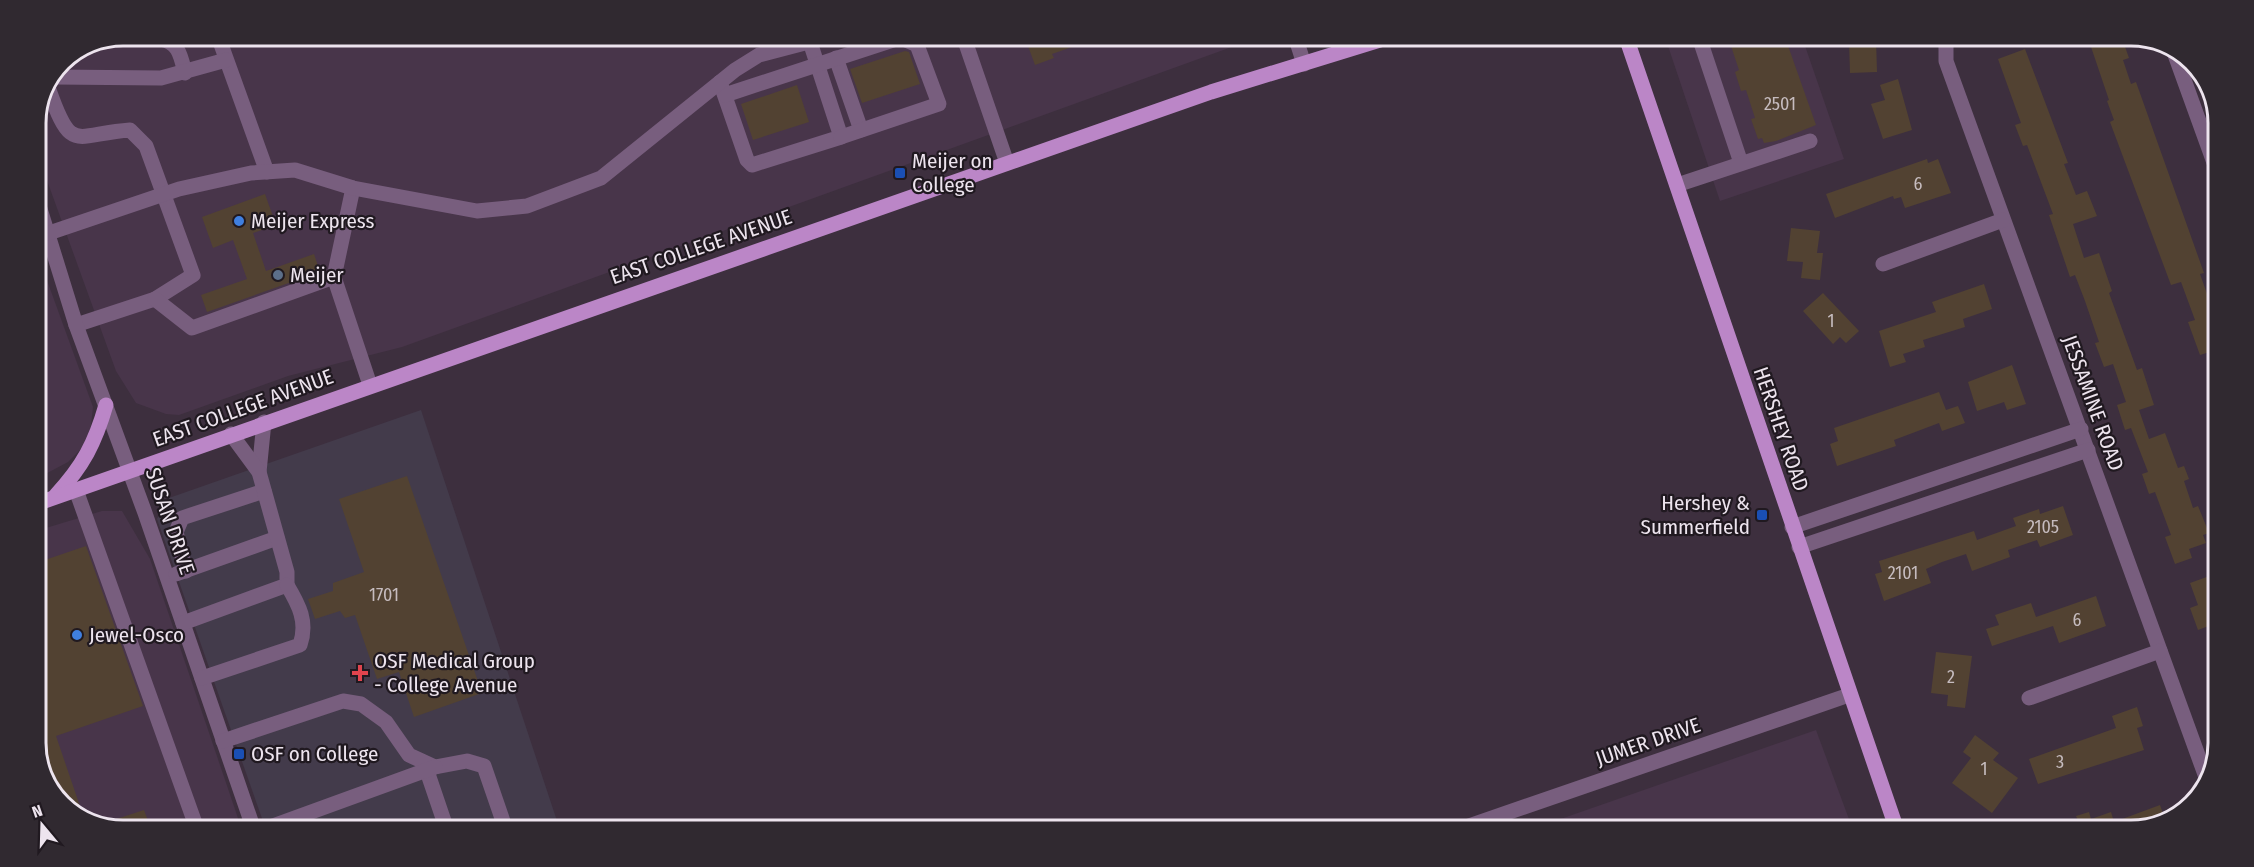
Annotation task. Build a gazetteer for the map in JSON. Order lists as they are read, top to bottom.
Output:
{
  "streets": {
    "main road": ["EAST COLLEGE AVENUE", "HERSHEY ROAD"],
    "street": ["JESSAMINE ROAD", "SUSAN DRIVE", "JUMER DRIVE"]
  },
  "crossings": [
    ["EAST COLLEGE AVENUE", "SUSAN DRIVE"],
    ["HERSHEY ROAD", "JUMER DRIVE"]
  ],
  "places": {
    "transit": ["Meijer on College", "Hershey & Summerfield", "OSF on College"],
    "other": ["Meijer Express", "Meijer", "Jewel-Osco"],
    "health": ["OSF Medical Group - College Avenue"]
  },
  "house_numbers": [
    "2501",
    "6",
    "1",
    "2105",
    "2101",
    "1701",
    "6",
    "2",
    "3",
    "1"
  ],
  "north": "top"
}
